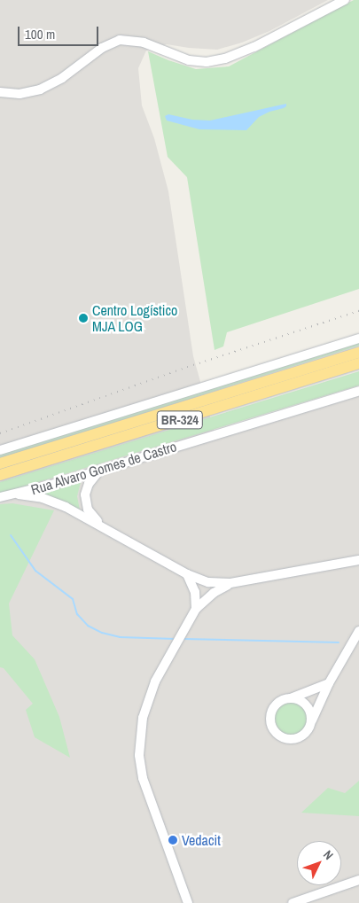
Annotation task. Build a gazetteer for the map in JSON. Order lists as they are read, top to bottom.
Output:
{
  "streets": {
    "highway": ["BR-324"],
    "street": ["Rua Alvaro Gomes de Castro"]
  },
  "places": ["Centro Logístico MJA LOG", "Vedacit"],
  "scale_bar": "100 m",
  "north": "top right"
}
